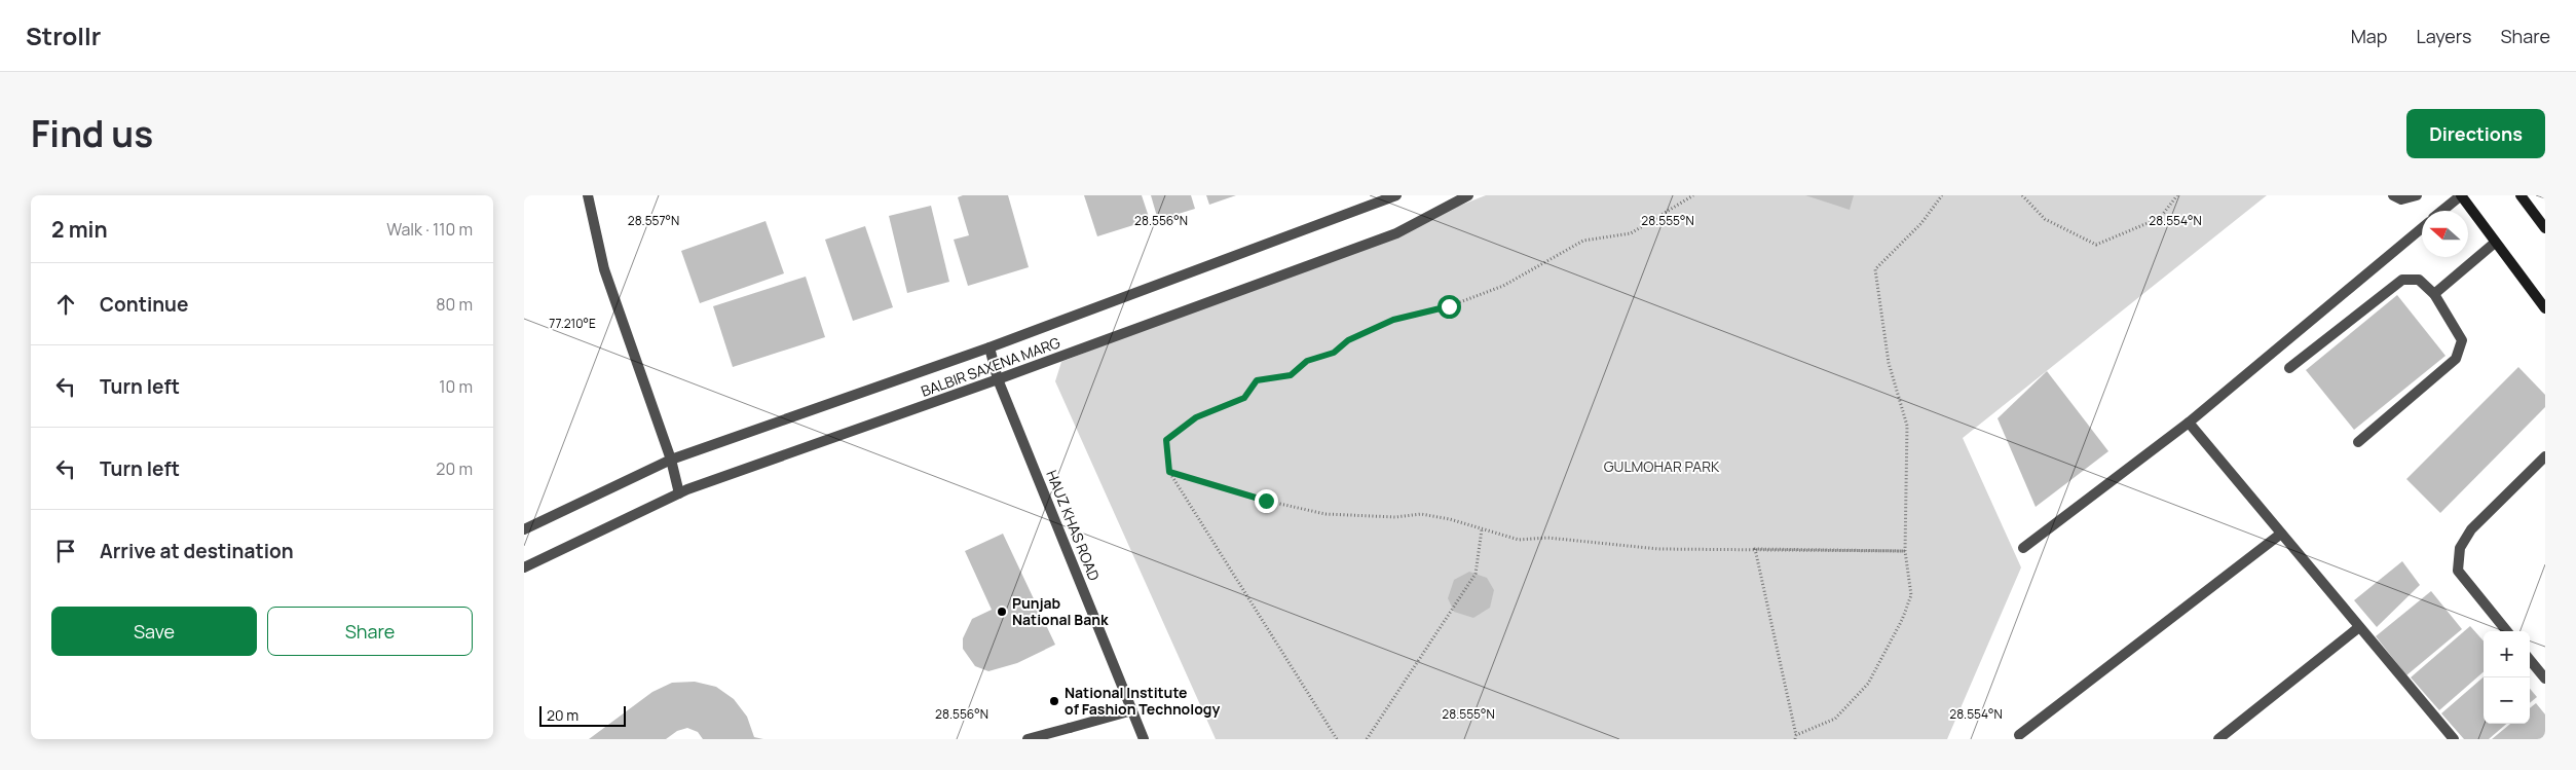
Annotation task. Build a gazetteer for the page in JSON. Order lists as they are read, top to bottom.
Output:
{
  "streets": {
    "street": ["BALBIR SAXENA MARG", "HAUZ KHAS ROAD"]
  },
  "crossings": [
    ["BALBIR SAXENA MARG", "HAUZ KHAS ROAD"]
  ],
  "parks": ["GULMOHAR PARK"],
  "places": ["Punjab National Bank", "National Institute of Fashion Technology"],
  "scale_bar": "20 m",
  "north": "left",
  "page": {
    "header": "Strollr",
    "nav": ["Map", "Layers", "Share"],
    "title": "Find us",
    "buttons": [
      "Directions",
      ["Save", "Share"]
    ],
    "heading": ["2 min", "Walk · 110 m"],
    "list": [
      ["Continue", "80 m"],
      ["Turn left", "10 m"],
      ["Turn left", "20 m"],
      "Arrive at destination"
    ],
    "map_buttons": ["+", "−"],
    "scale": "20 m"
  },
  "coordinates": [
    "28.556°N",
    "28.555°N",
    "28.557°N",
    "28.554°N",
    "77.210°E"
  ]
}
